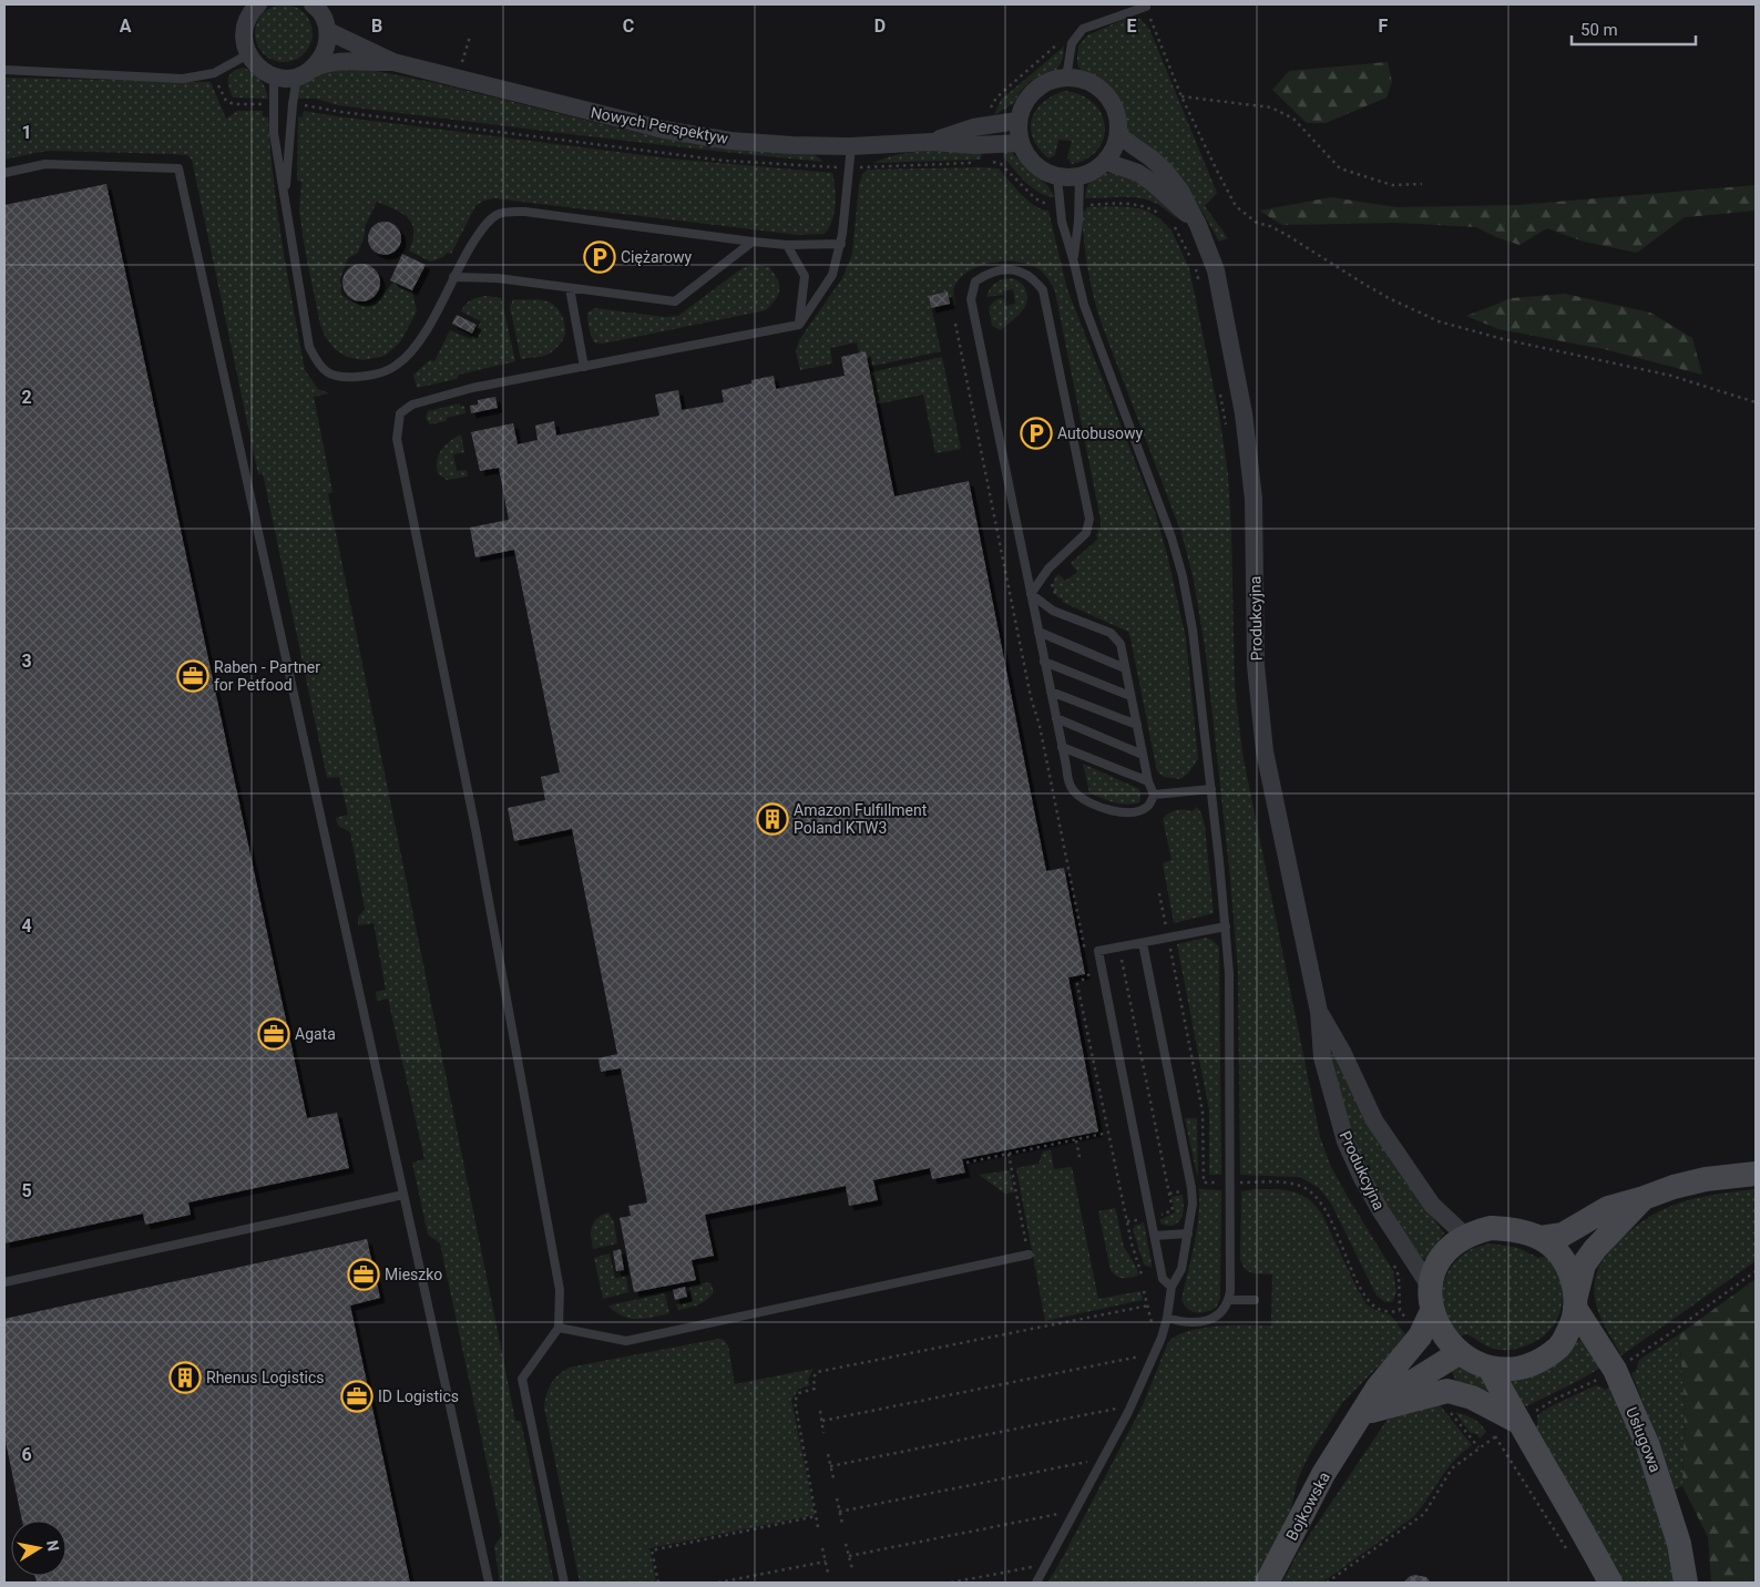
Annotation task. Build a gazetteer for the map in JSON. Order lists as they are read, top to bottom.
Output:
{
  "streets": {
    "street": [
      "Nowych Perspektyw",
      "Produkcyjna",
      "Usługowa",
      "Bojkowska"
    ]
  },
  "crossings": [
    ["Nowych Perspektyw", "Produkcyjna"],
    ["Produkcyjna", "Usługowa"],
    ["Produkcyjna", "Bojkowska"],
    ["Usługowa", "Bojkowska"]
  ],
  "places": {
    "parking": ["Ciężarowy", "Autobusowy"],
    "office": [
      "Raben - Partner for Petfood",
      "Agata",
      "Mieszko",
      "ID Logistics"
    ],
    "building": ["Amazon Fulfillment Poland KTW3", "Rhenus Logistics"]
  },
  "scale_bar": "50 m",
  "north": "right",
  "grid": {
    "columns": [
      "A",
      "B",
      "C",
      "D",
      "E",
      "F"
    ],
    "rows": [
      "1",
      "2",
      "3",
      "4",
      "5",
      "6"
    ]
  }
}
